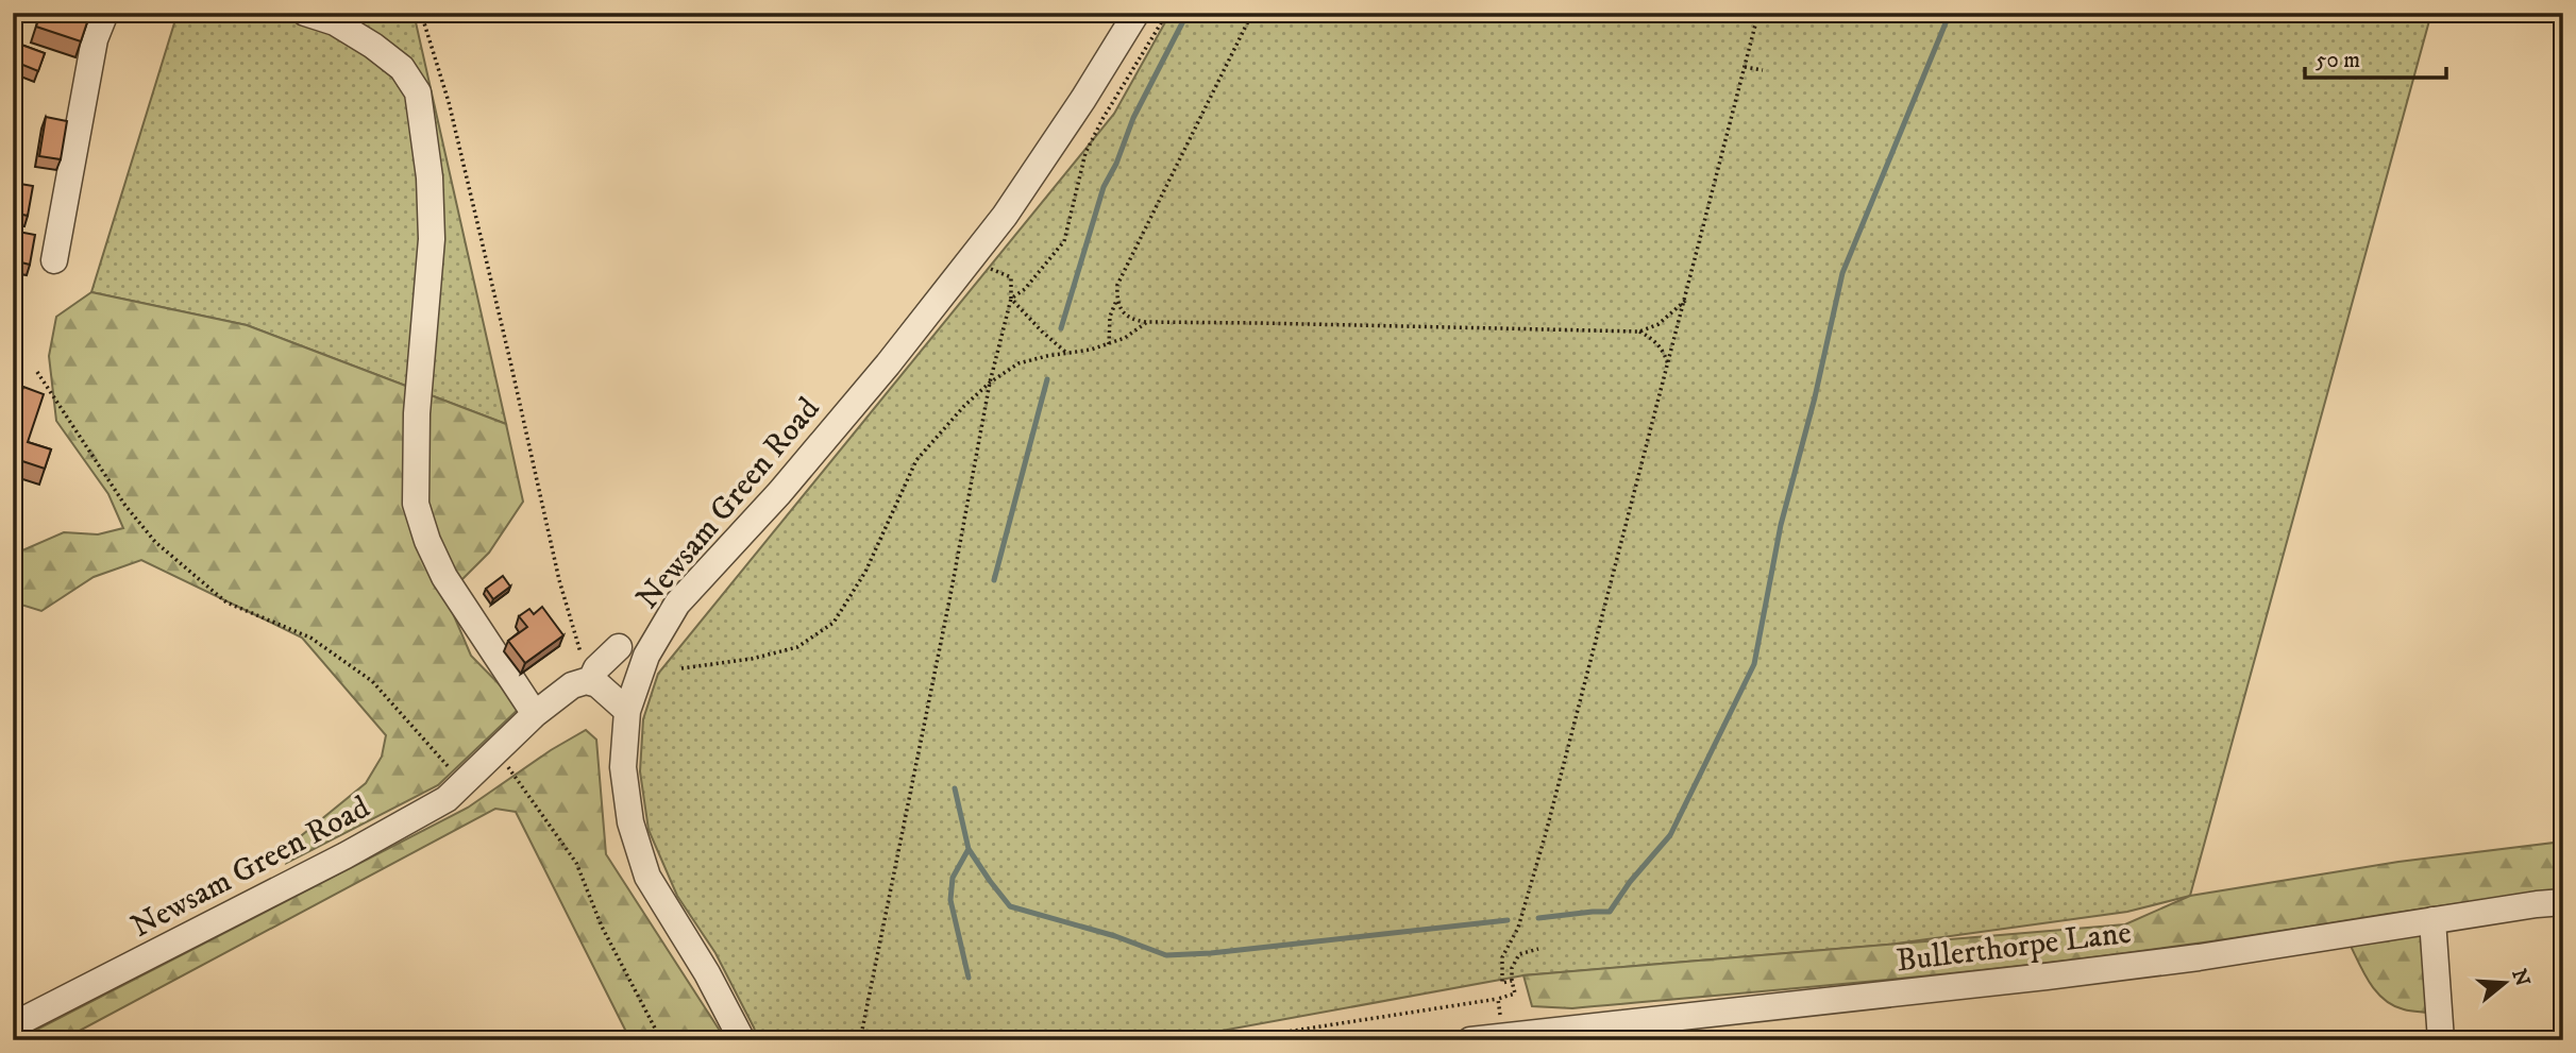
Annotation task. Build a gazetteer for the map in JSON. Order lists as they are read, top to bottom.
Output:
{
  "streets": {
    "street": ["Newsam Green Road", "Bullerthorpe Lane"]
  },
  "scale_bar": "50 m",
  "north": "right"
}
